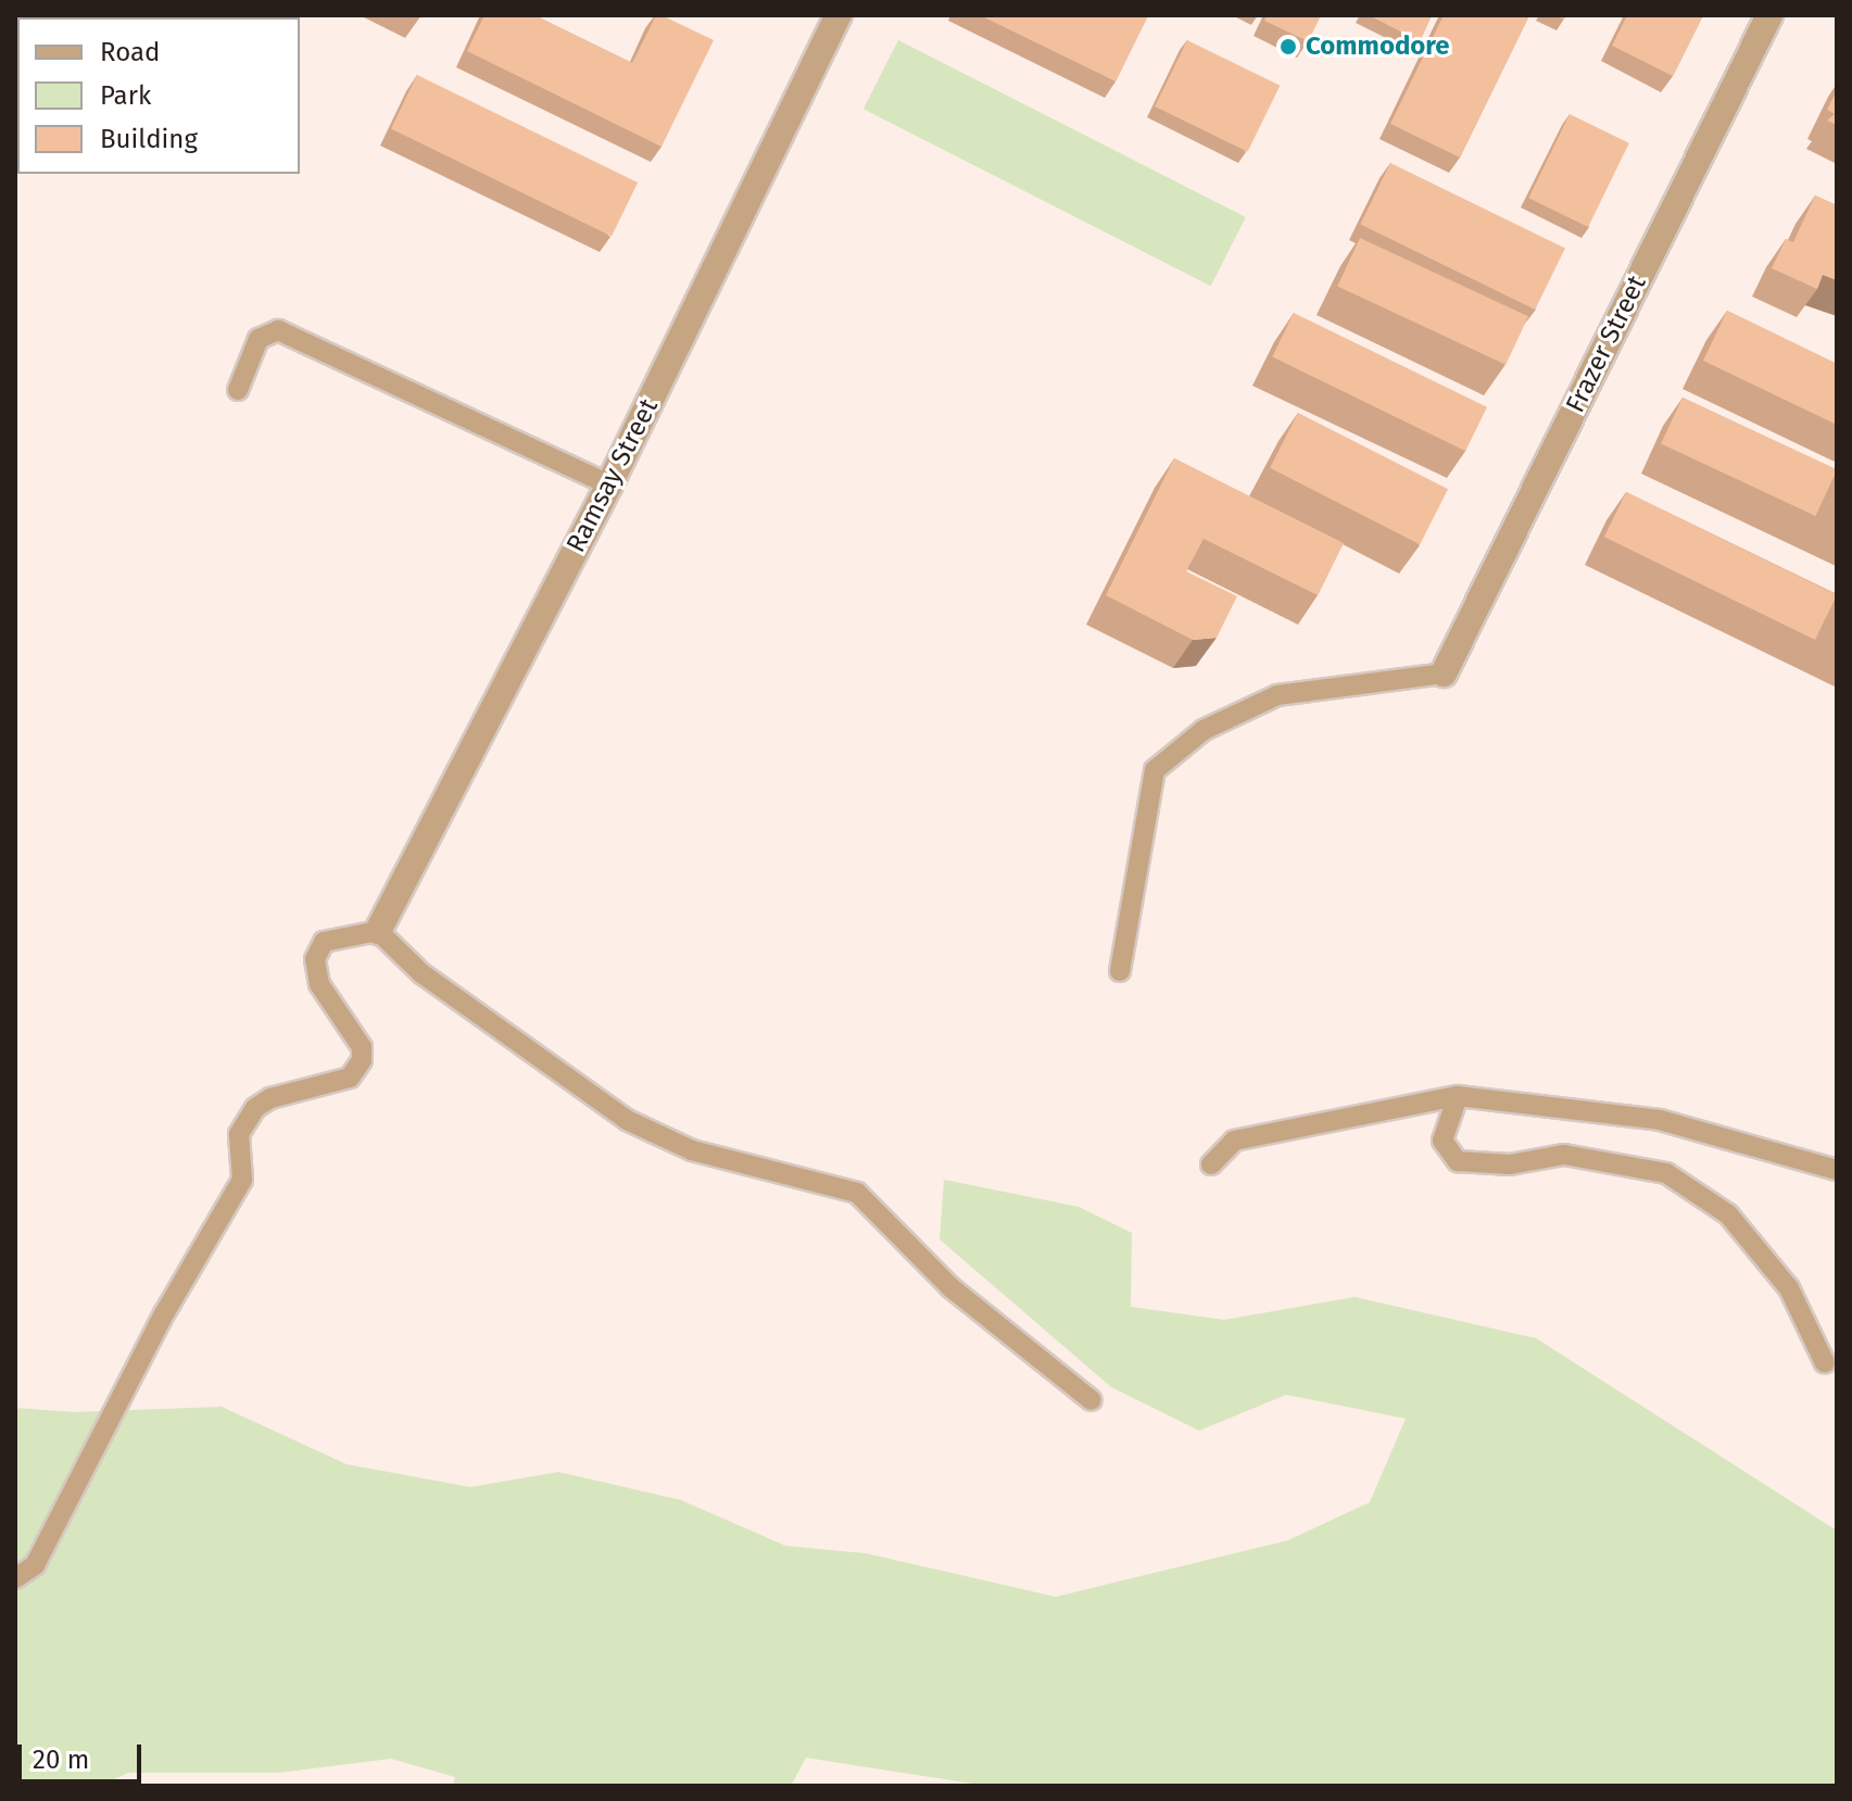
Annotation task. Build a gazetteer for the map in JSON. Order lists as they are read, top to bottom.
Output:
{
  "streets": {
    "street": ["Frazer Street", "Ramsay Street"]
  },
  "places": ["Commodore"],
  "legend": ["Road", "Park", "Building"],
  "scale_bar": "20 m"
}
